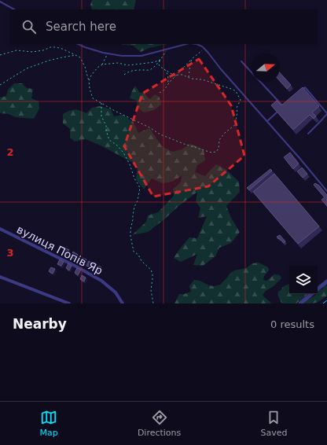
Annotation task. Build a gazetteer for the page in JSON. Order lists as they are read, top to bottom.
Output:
{
  "streets": {
    "street": ["вулиця Попів Яр"]
  },
  "north": "right",
  "page": {
    "search": "Search here",
    "heading": ["Nearby", "0 results"],
    "nav": ["Map", "Directions", "Saved"]
  },
  "grid": {
    "rows": ["2", "3"]
  }
}
